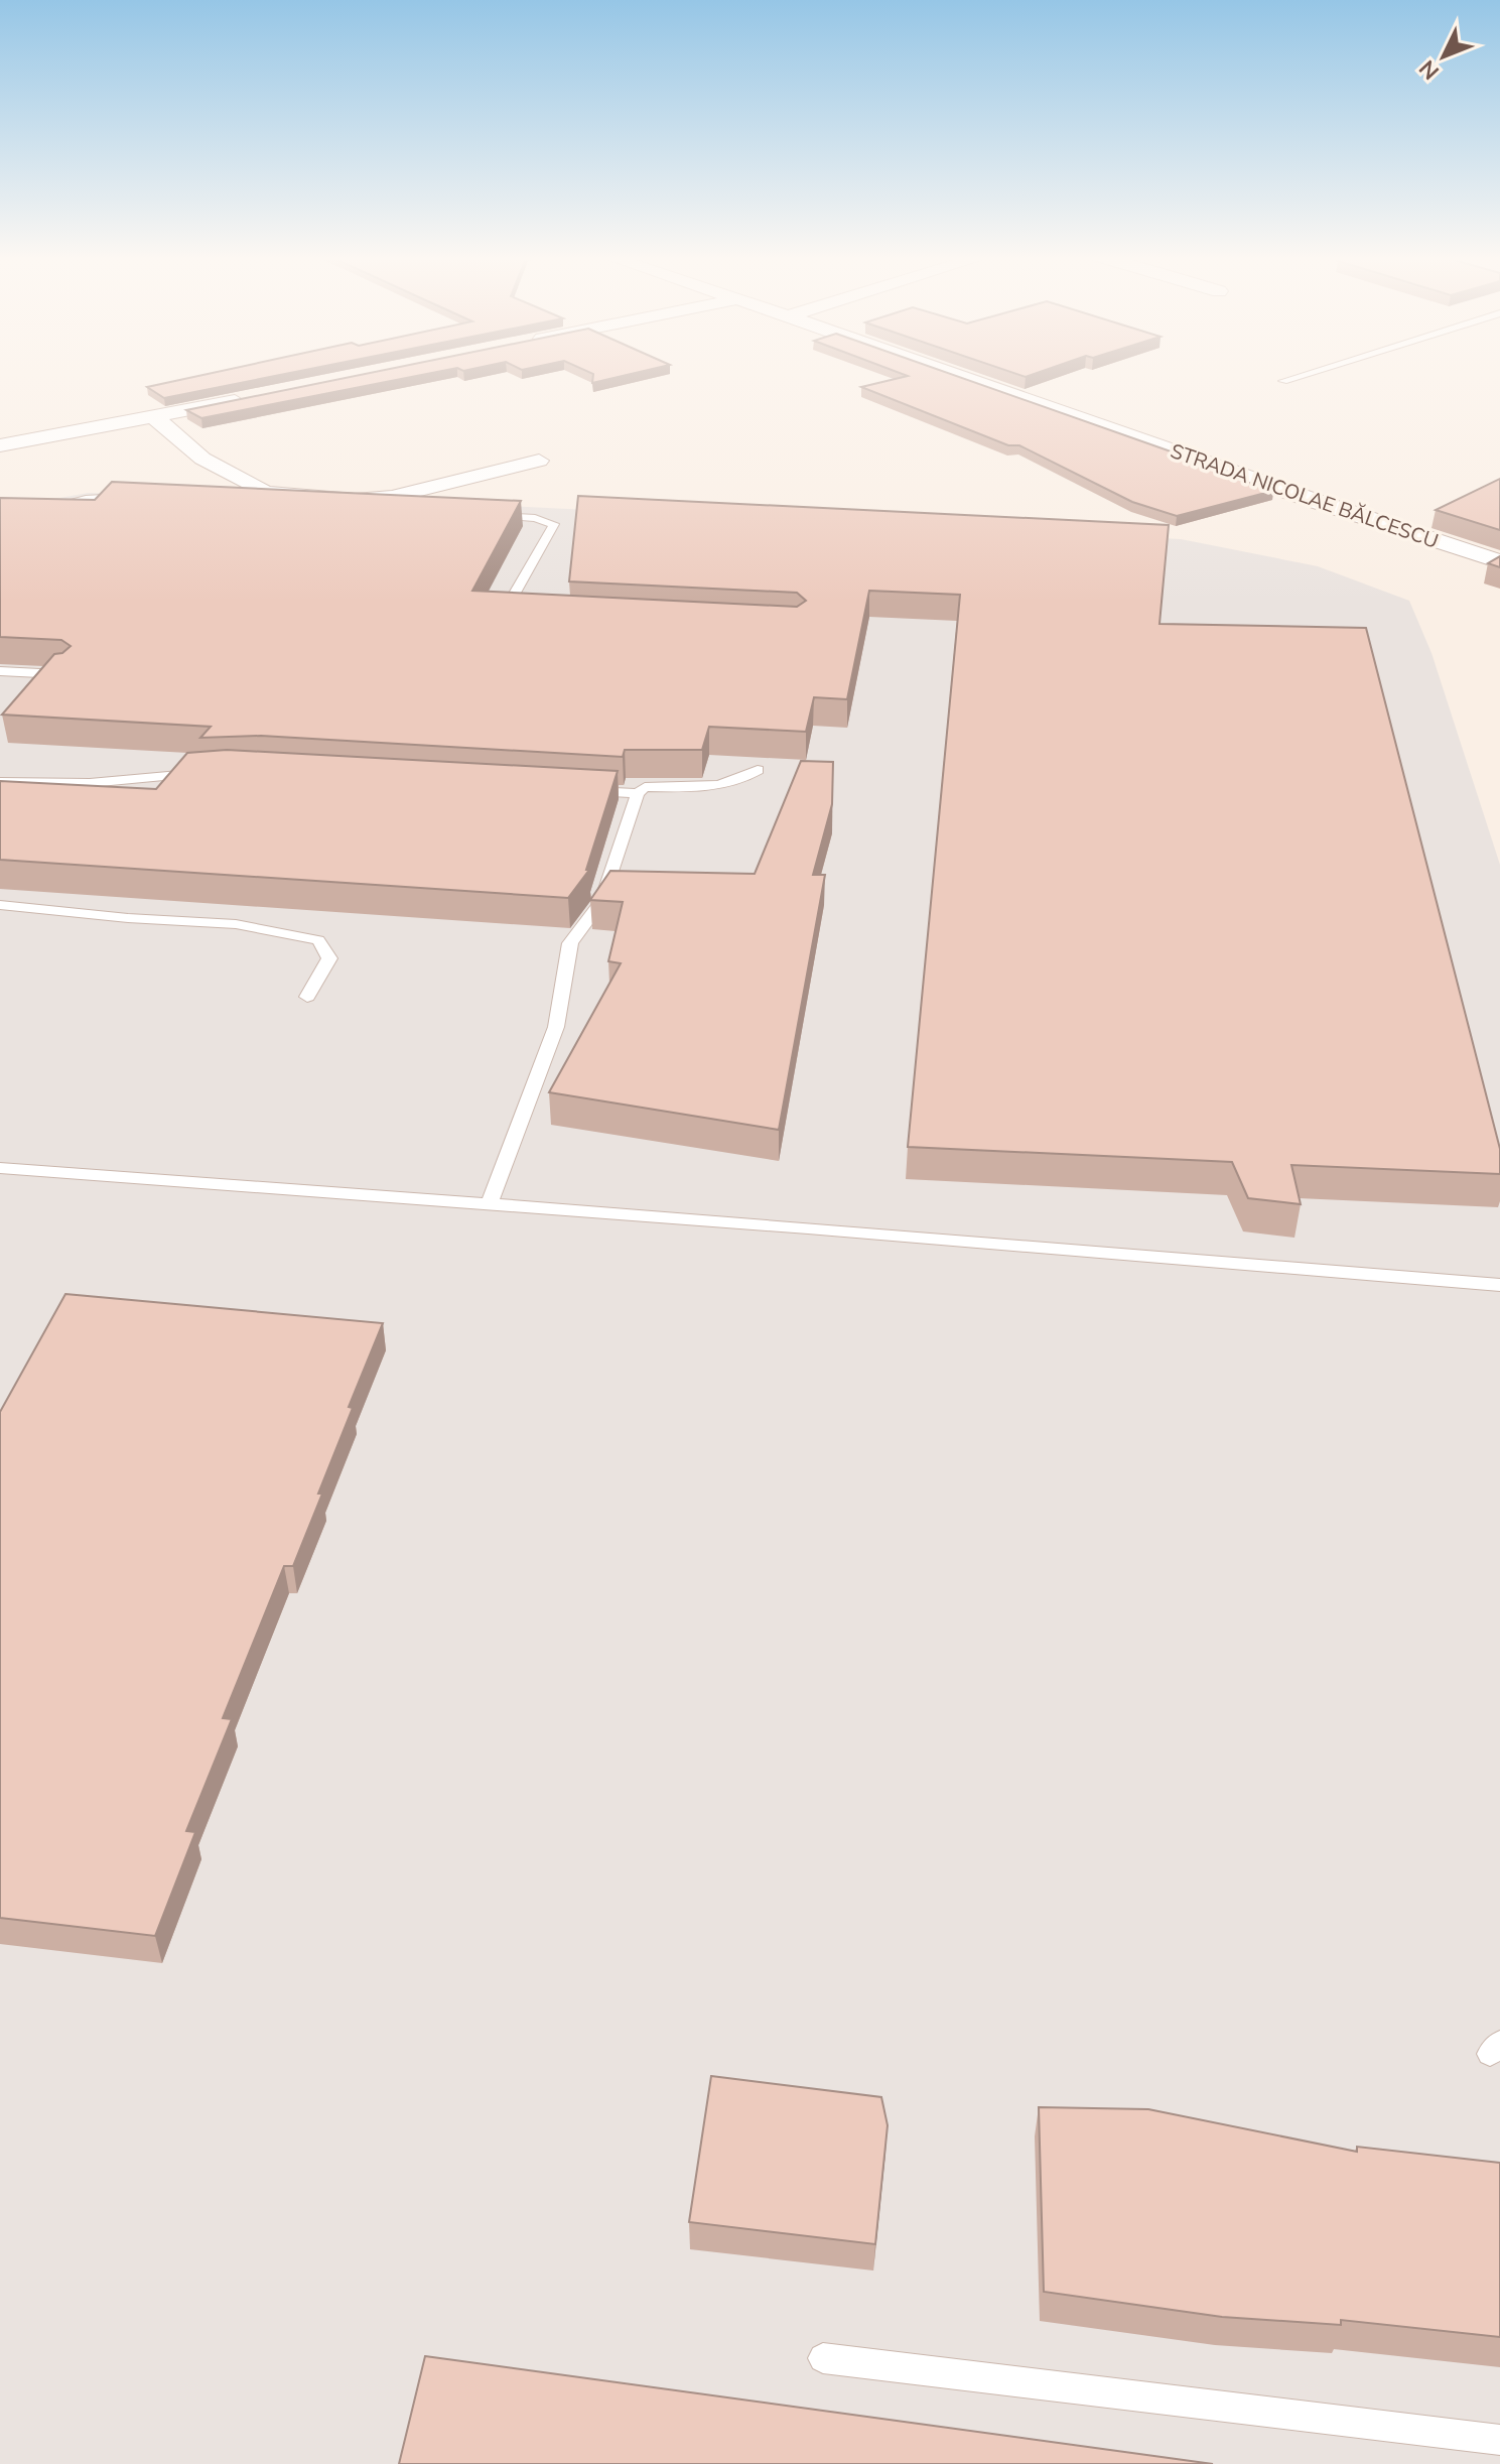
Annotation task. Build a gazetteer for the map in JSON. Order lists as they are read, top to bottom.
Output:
{
  "streets": {
    "street": ["STRADA NICOLAE BĂLCESCU"]
  },
  "north": "bottom left"
}
